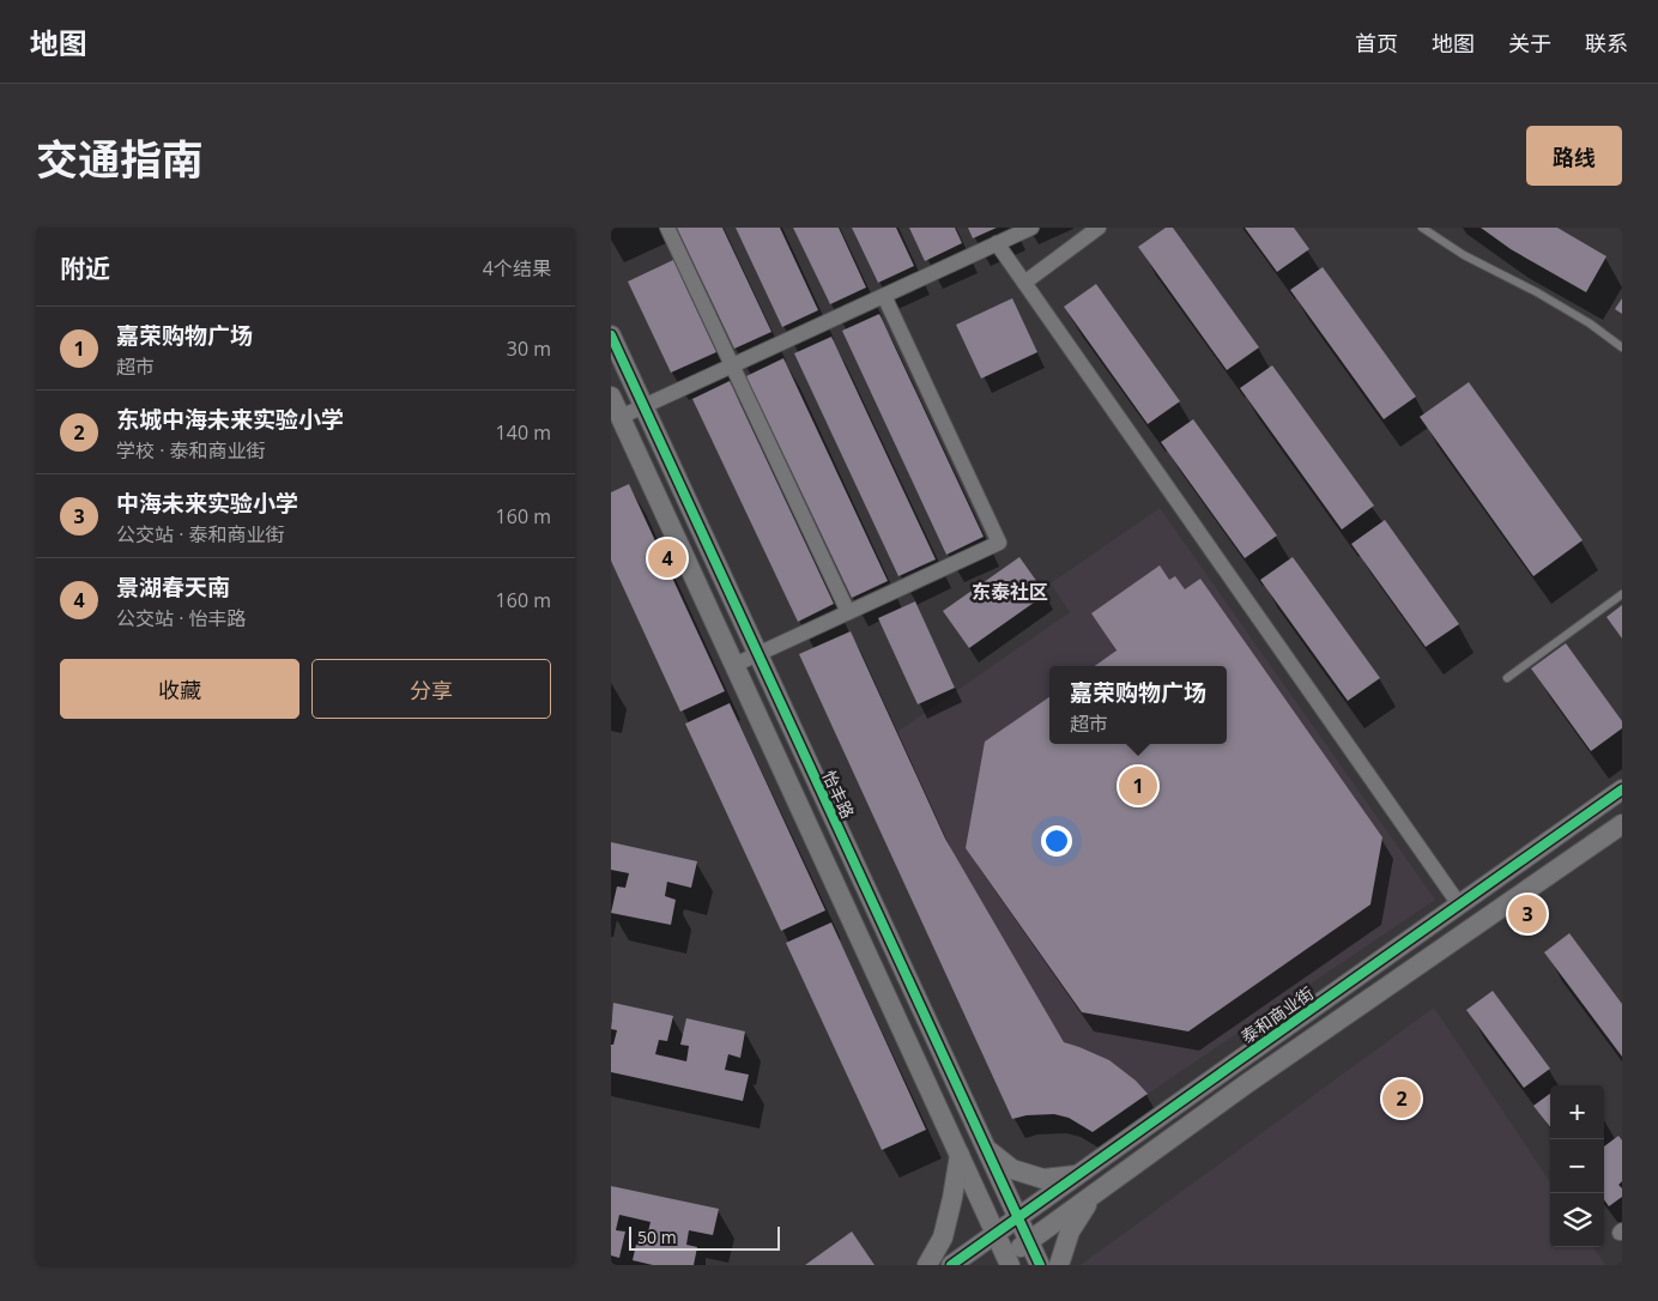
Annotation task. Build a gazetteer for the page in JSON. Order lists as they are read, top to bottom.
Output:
{
  "streets": {
    "street": ["怡丰路", "泰和商业街"]
  },
  "crossings": [
    ["怡丰路", "泰和商业街"]
  ],
  "districts": ["东泰社区"],
  "scale_bar": "50 m",
  "page": {
    "header": "地图",
    "nav": [
      "首页",
      "地图",
      "关于",
      "联系"
    ],
    "title": "交通指南",
    "buttons": [
      "路线",
      ["收藏", "分享"]
    ],
    "heading": ["附近", "4个结果"],
    "list": [
      {
        "mark": "1",
        "name": "嘉荣购物广场",
        "note": "超市",
        "value": "30 m"
      },
      {
        "mark": "2",
        "name": "东城中海未来实验小学",
        "note": "学校 · 泰和商业街",
        "value": "140 m"
      },
      {
        "mark": "3",
        "name": "中海未来实验小学",
        "note": "公交站 · 泰和商业街",
        "value": "160 m"
      },
      {
        "mark": "4",
        "name": "景湖春天南",
        "note": "公交站 · 怡丰路",
        "value": "160 m"
      }
    ],
    "pins": [
      "4",
      "1",
      "3",
      "2"
    ],
    "popup": ["嘉荣购物广场", "超市"],
    "map_buttons": ["+", "−"],
    "scale": "50 m"
  }
}
